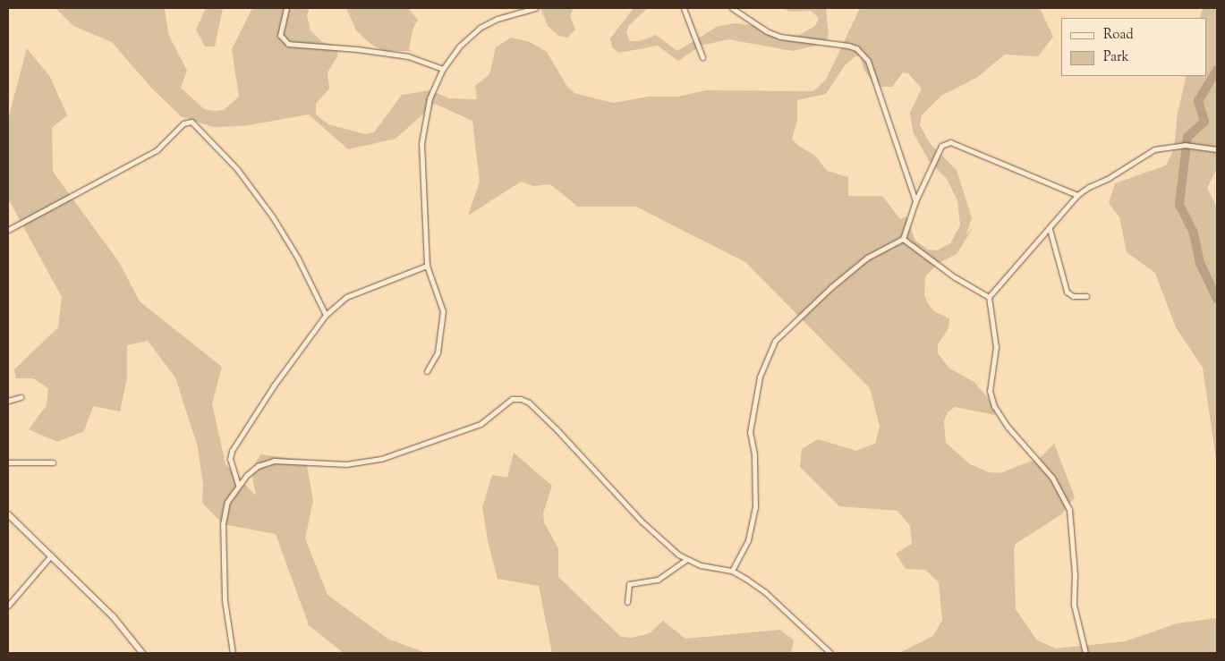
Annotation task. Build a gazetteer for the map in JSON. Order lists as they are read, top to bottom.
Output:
{
  "legend": ["Road", "Park"]
}
